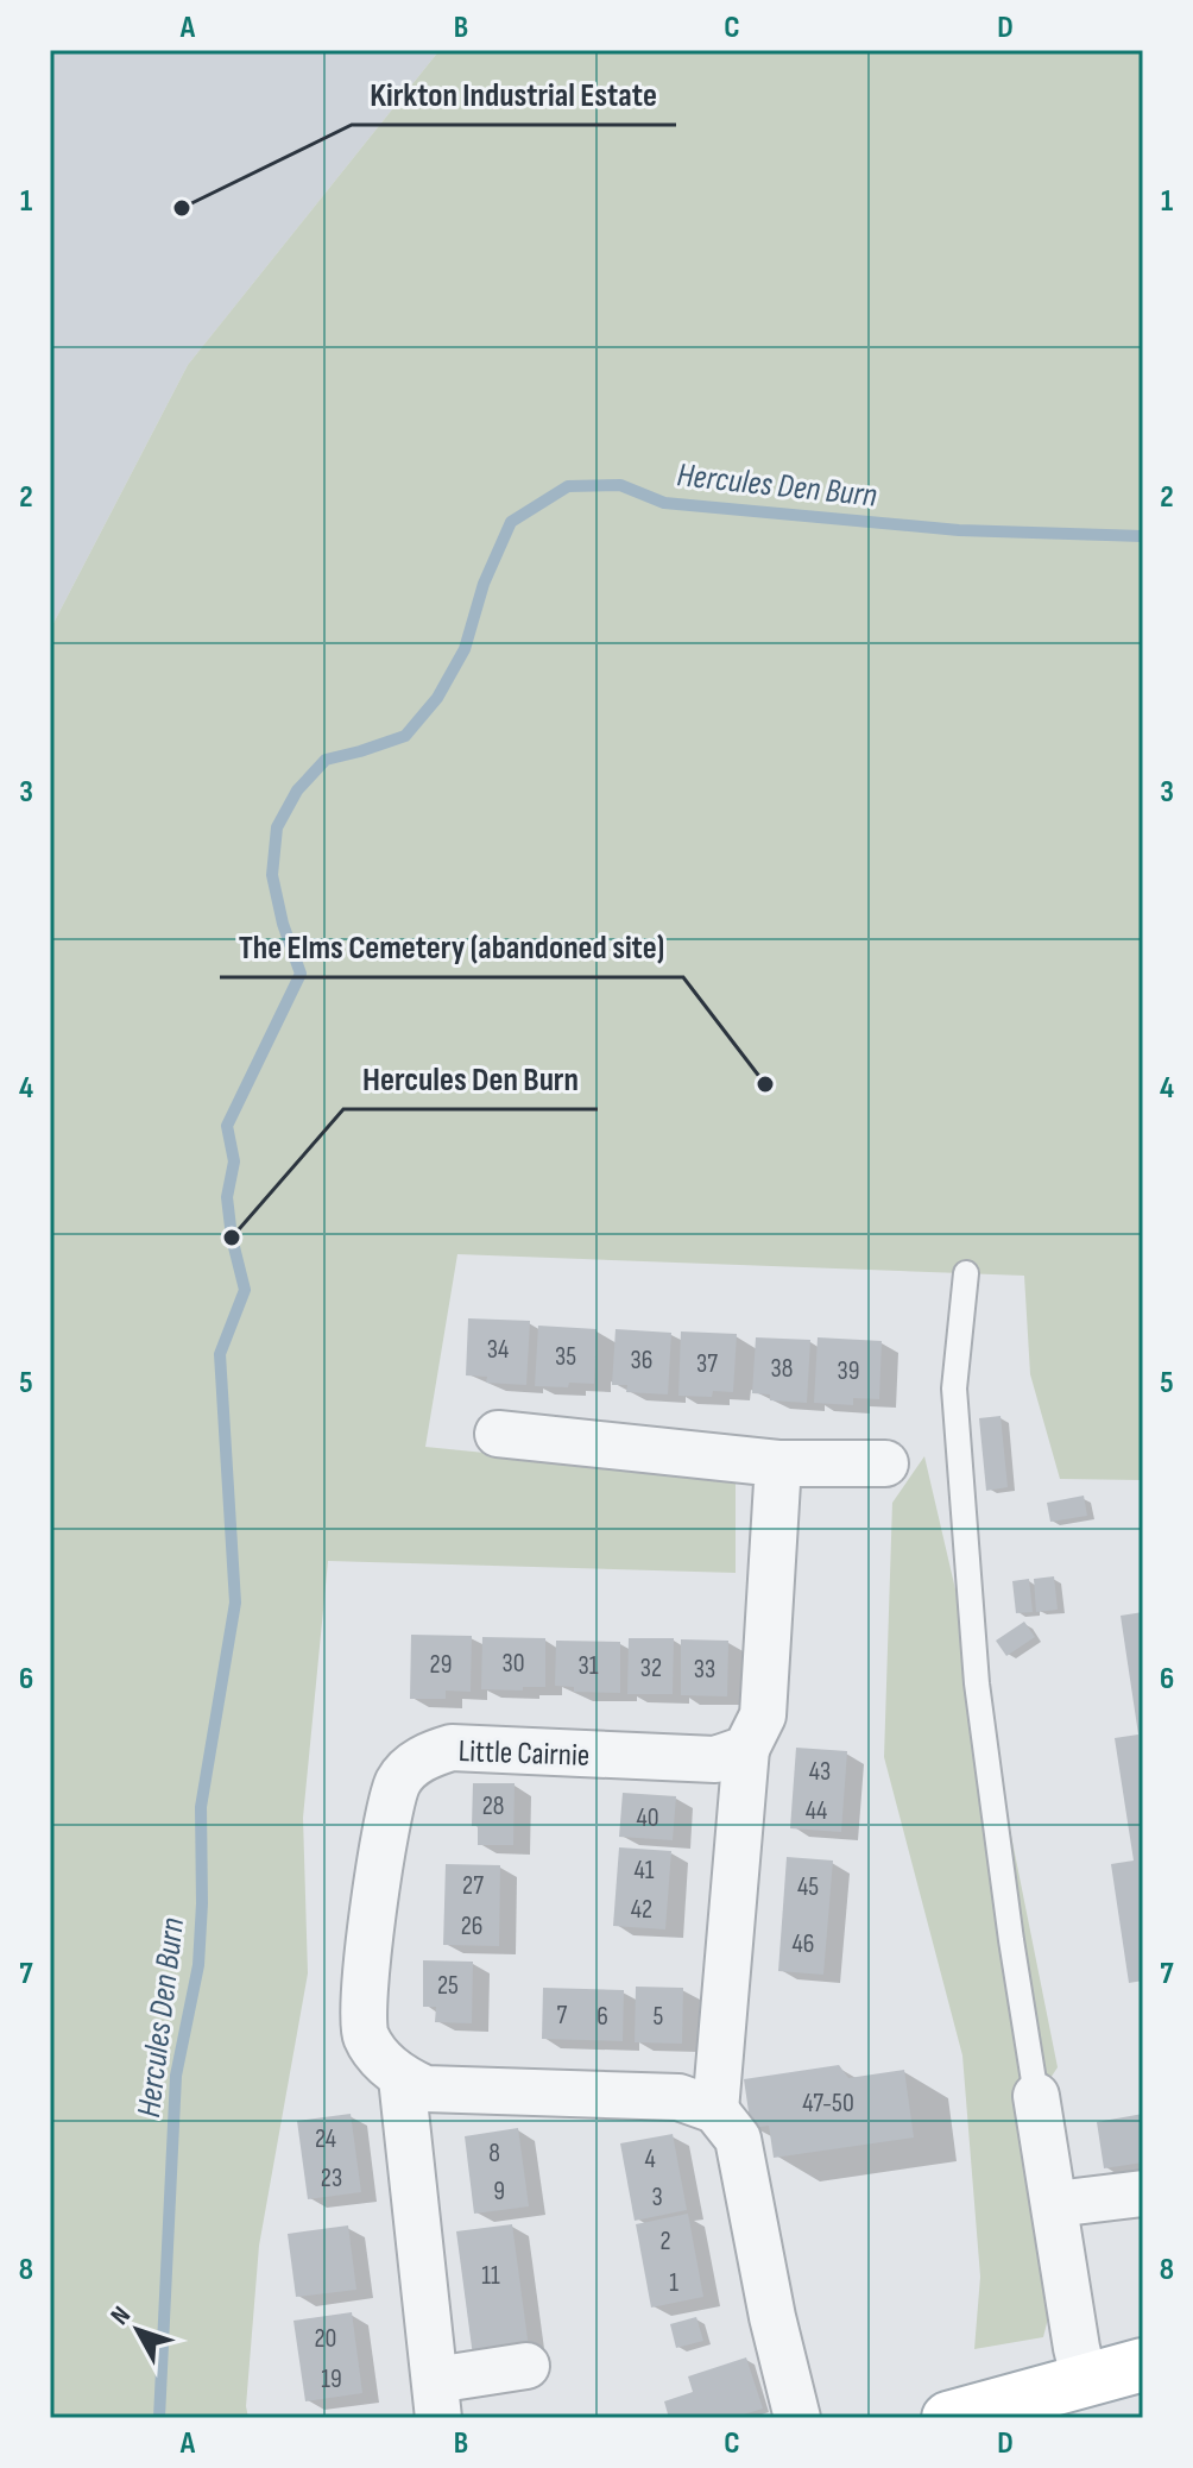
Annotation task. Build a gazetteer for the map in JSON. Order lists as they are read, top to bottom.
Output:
{
  "streets": {
    "street": ["Little Cairnie"]
  },
  "water": ["Hercules Den Burn"],
  "places": ["Kirkton Industrial Estate", "The Elms Cemetery (abandoned site)", "Hercules Den Burn"],
  "house_numbers": [
    "34",
    "35",
    "36",
    "37",
    "38",
    "39",
    "30",
    "29",
    "31",
    "32",
    "33",
    "43",
    "28",
    "44",
    "40",
    "41",
    "27",
    "45",
    "42",
    "26",
    "46",
    "25",
    "7",
    "6",
    "5",
    "47-50",
    "24",
    "8",
    "4",
    "23",
    "9",
    "3",
    "2",
    "11",
    "1",
    "20",
    "19"
  ],
  "north": "top left",
  "grid": {
    "columns": [
      "A",
      "B",
      "C",
      "D"
    ],
    "rows": [
      "1",
      "2",
      "3",
      "4",
      "5",
      "6",
      "7",
      "8"
    ]
  }
}
